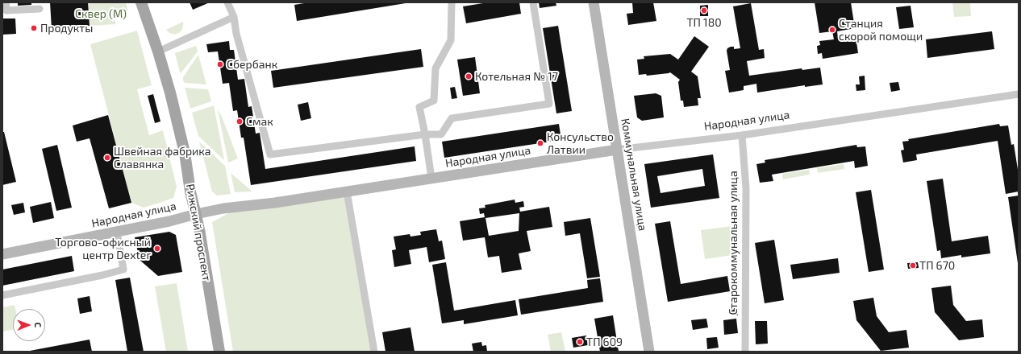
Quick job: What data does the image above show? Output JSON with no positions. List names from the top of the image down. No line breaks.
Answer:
{"streets":{"main road":["Рижский проспект"],"street":["Народная улица","Коммунальная улица","Старокоммунальная улица"]},"crossings":[["Народная улица","Коммунальная улица"],["Народная улица","Рижский проспект"],["Народная улица","Старокоммунальная улица"]],"parks":["Сквер (М)"],"places":["ТП 180","Продукты","Станция скорой помощи","Сбербанк","Котельная № 17","Смак","Консульство Латвии","Швейная фабрика Славянка","Торгово-офисный центр Dexter","ТП 670","ТП 609"],"north":"right"}
